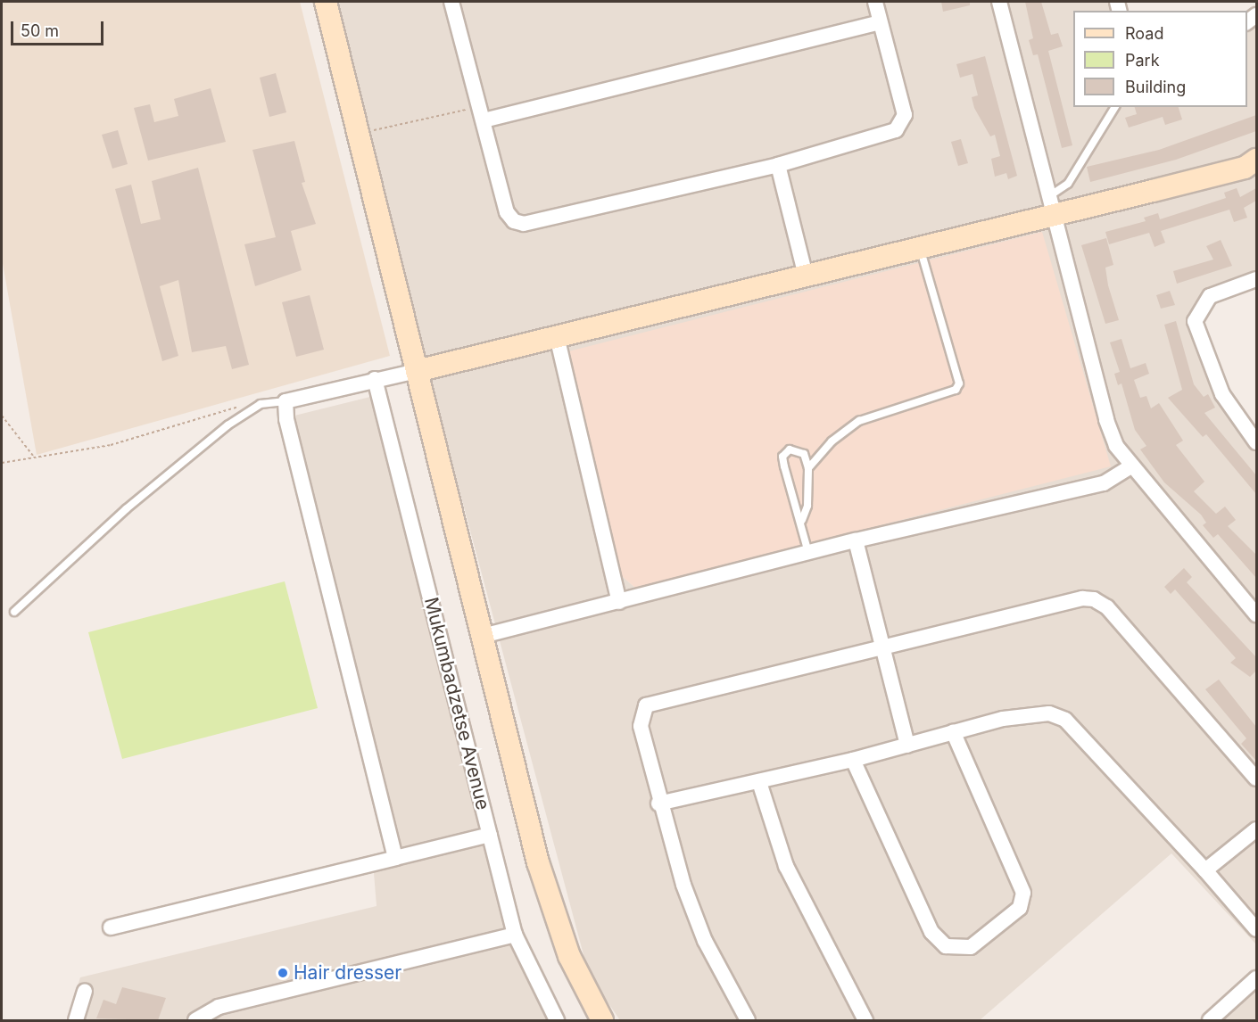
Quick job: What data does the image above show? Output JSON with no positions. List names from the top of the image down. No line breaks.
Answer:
{"streets":{"street":["Mukumbadzetse Avenue"]},"places":["Hair dresser"],"legend":["Road","Park","Building"],"scale_bar":"50 m"}
